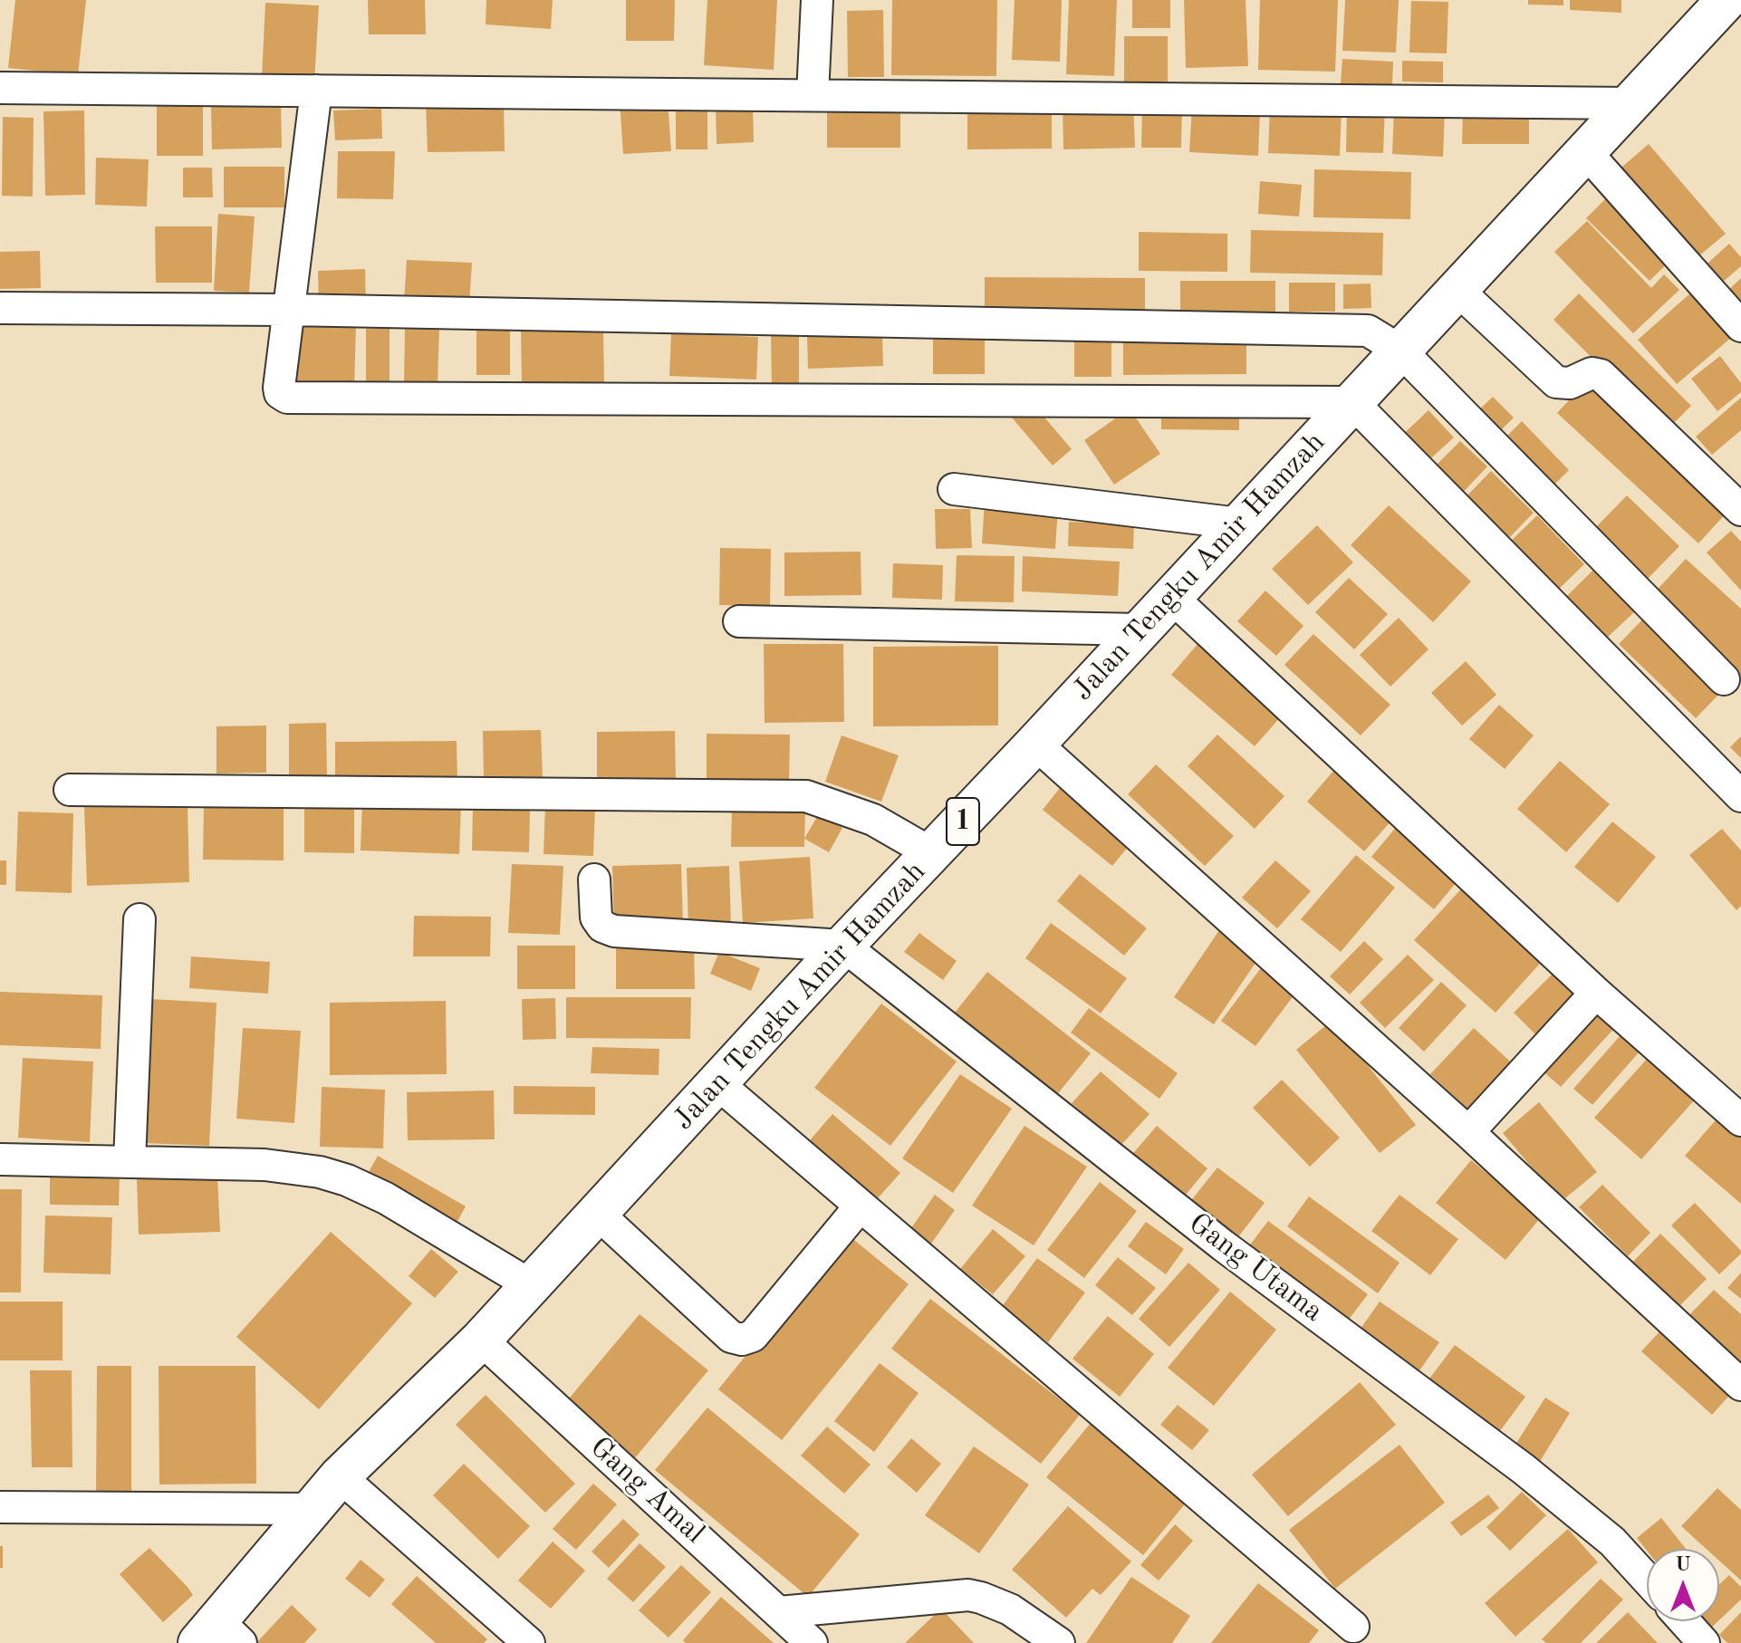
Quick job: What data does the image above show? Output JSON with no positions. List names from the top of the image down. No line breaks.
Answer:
{"streets":{"main road":["Jalan Tengku Amir Hamzah","1"],"street":["Gang Utama","Gang Amal"]},"crossings":[["Jalan Tengku Amir Hamzah","Gang Utama"],["Jalan Tengku Amir Hamzah","Gang Amal"]],"north":"top"}
